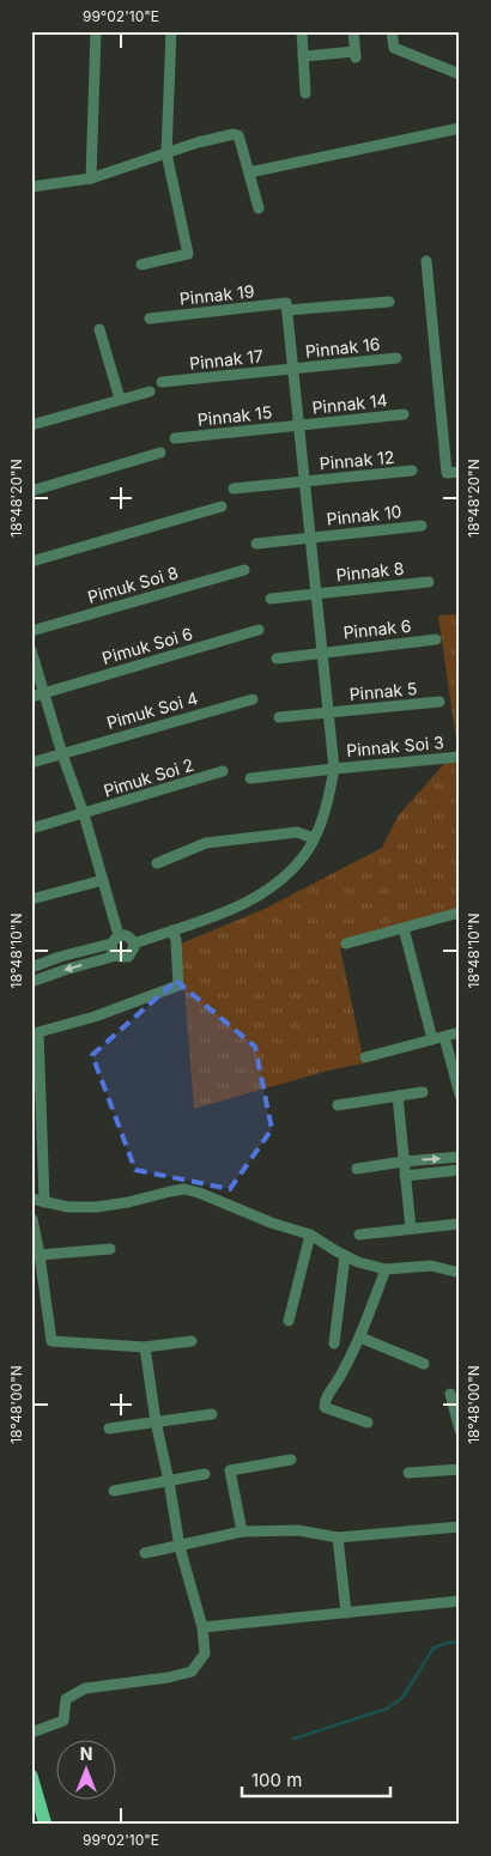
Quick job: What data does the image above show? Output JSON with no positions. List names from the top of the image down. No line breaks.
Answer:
{"streets":{"street":["Pinnak 19","Pinnak 16","Pinnak 17","Pinnak 14","Pinnak 15","Pinnak 12","Pinnak 10","Pinnak 8","Pimuk Soi 8","Pinnak 6","Pimuk Soi 6","Pinnak 5","Pimuk Soi 4","Pinnak Soi 3","Pimuk Soi 2"]},"crossings":[["Pinnak 16","Pinnak 17"],["Pinnak 14","Pinnak 15"]],"scale_bar":"100 m","north":"top","coordinates":["99°02'10\"E","18°48'20\"N","18°48'10\"N","18°48'00\"N"]}
